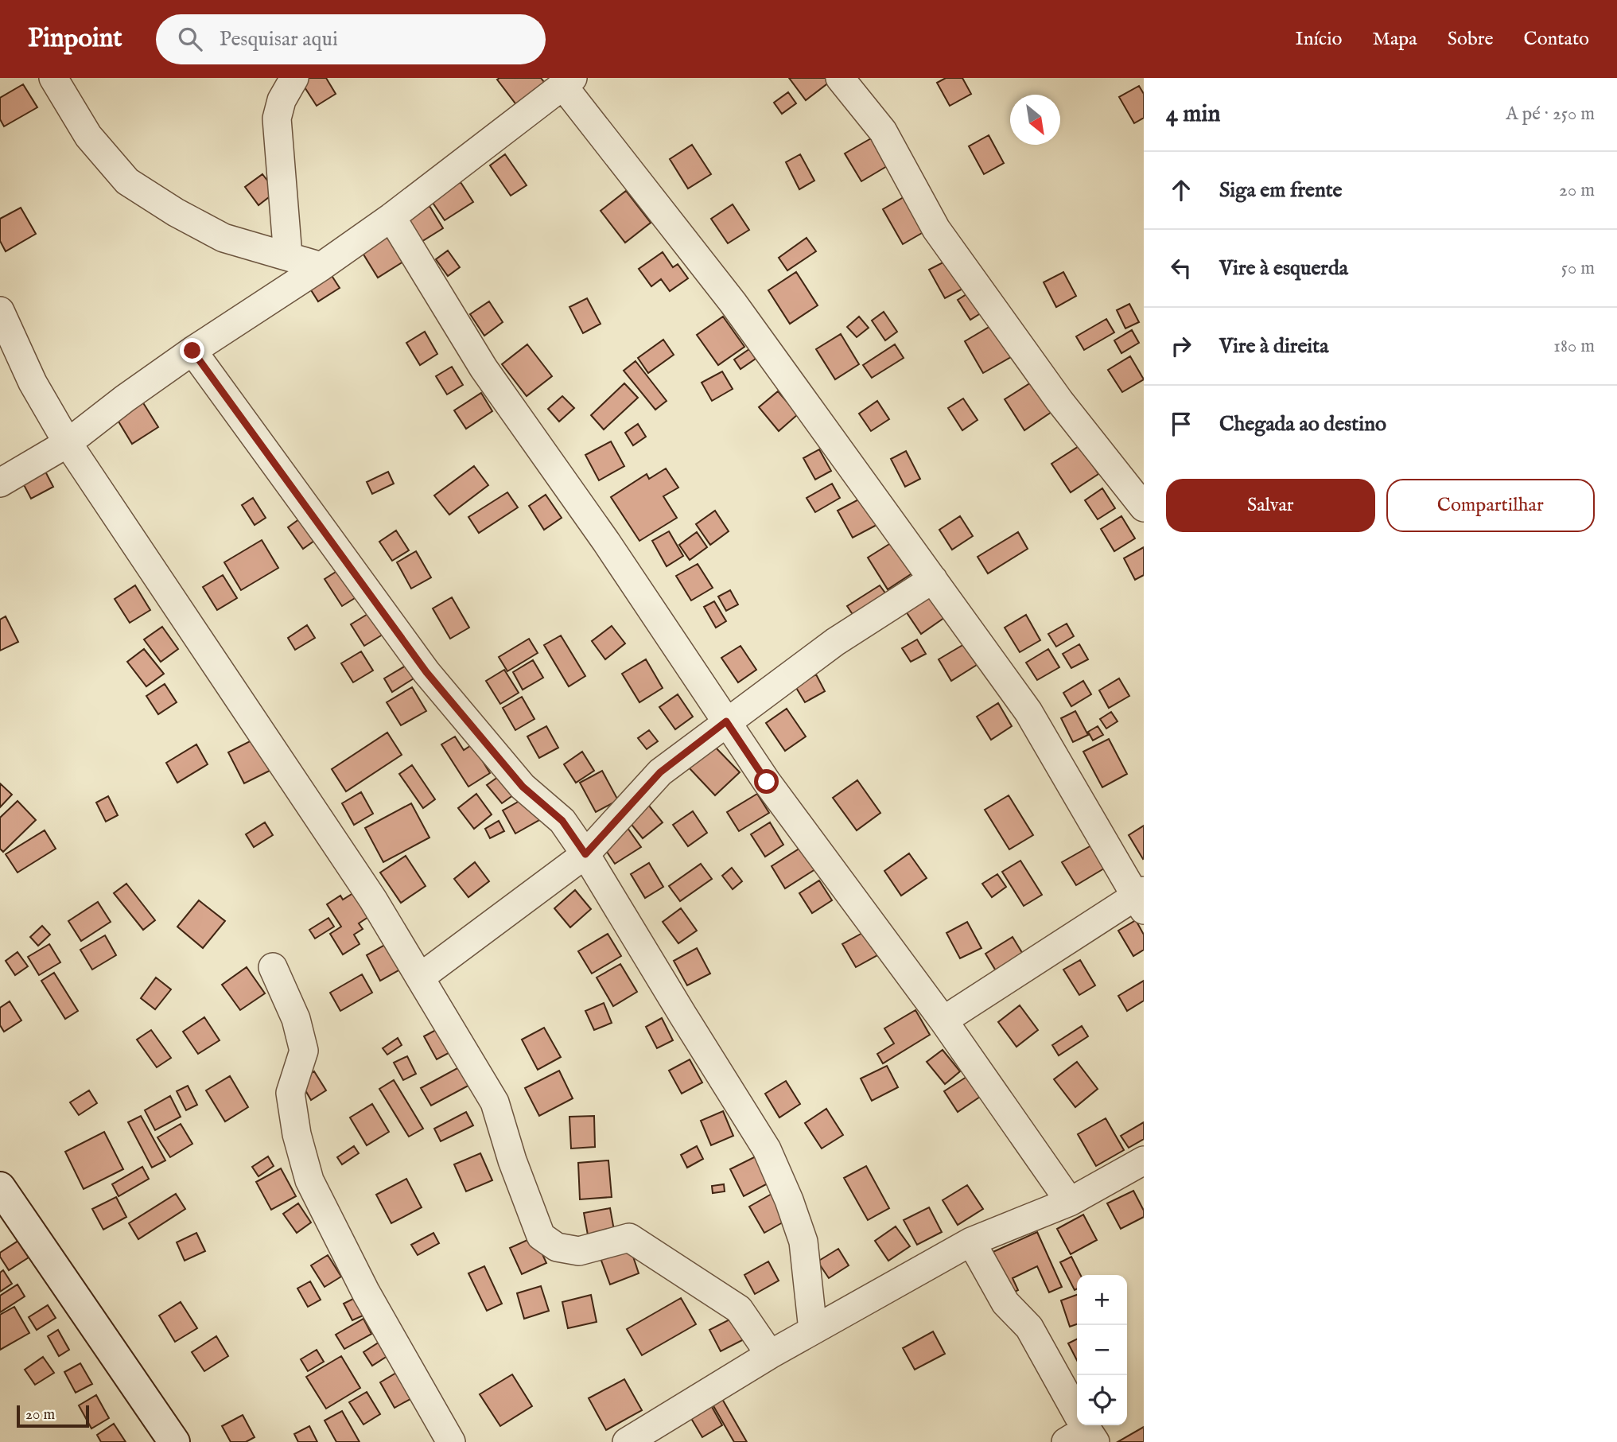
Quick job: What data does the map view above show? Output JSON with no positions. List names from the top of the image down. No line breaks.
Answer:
{"scale_bar":"20 m","north":"bottom right","page":{"header":"Pinpoint","search":"Pesquisar aqui","nav":["Início","Mapa","Sobre","Contato"],"heading":["4 min","A pé · 250 m"],"list":[["Siga em frente","20 m"],["Vire à esquerda","50 m"],["Vire à direita","180 m"],"Chegada ao destino"],"buttons":["Salvar","Compartilhar"],"map_buttons":["+","−"],"scale":"20 m"}}
